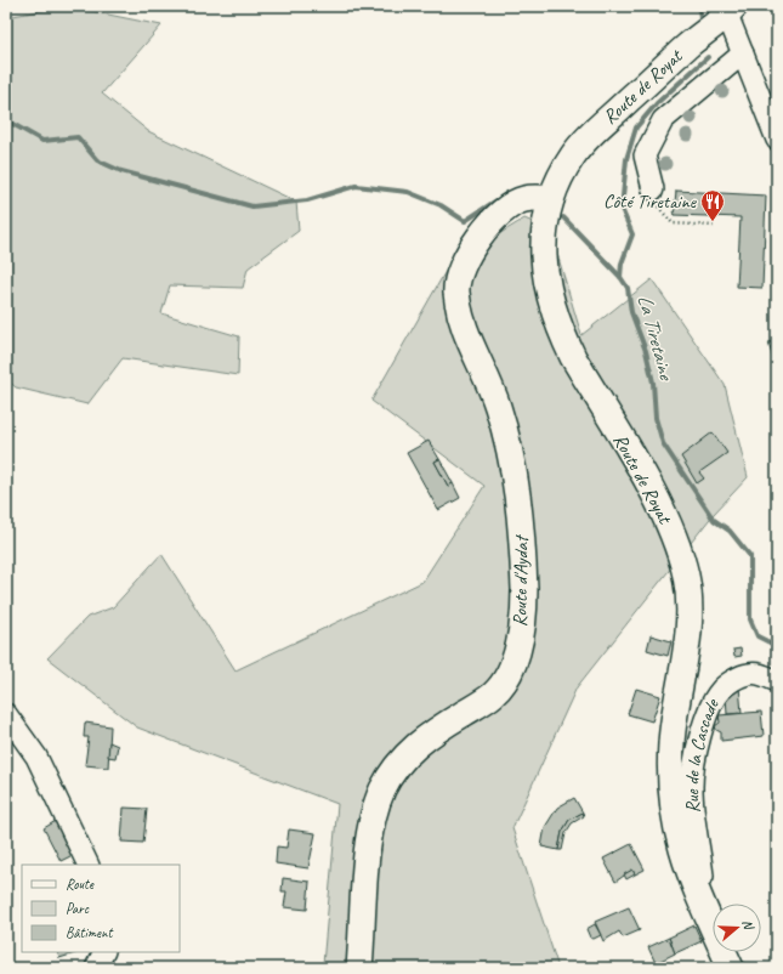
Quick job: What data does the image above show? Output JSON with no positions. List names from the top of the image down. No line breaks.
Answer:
{"streets":{"main road":["Route de Royat","Route d'Aydat"],"street":["Rue de la Cascade"]},"crossings":[["Route de Royat","Route d'Aydat"],["Route de Royat","Rue de la Cascade"]],"water":["La Tiretaine"],"places":{"restaurant":["Côté Tiretaine"]},"legend":["Route","Parc","Bâtiment"],"north":"right"}
